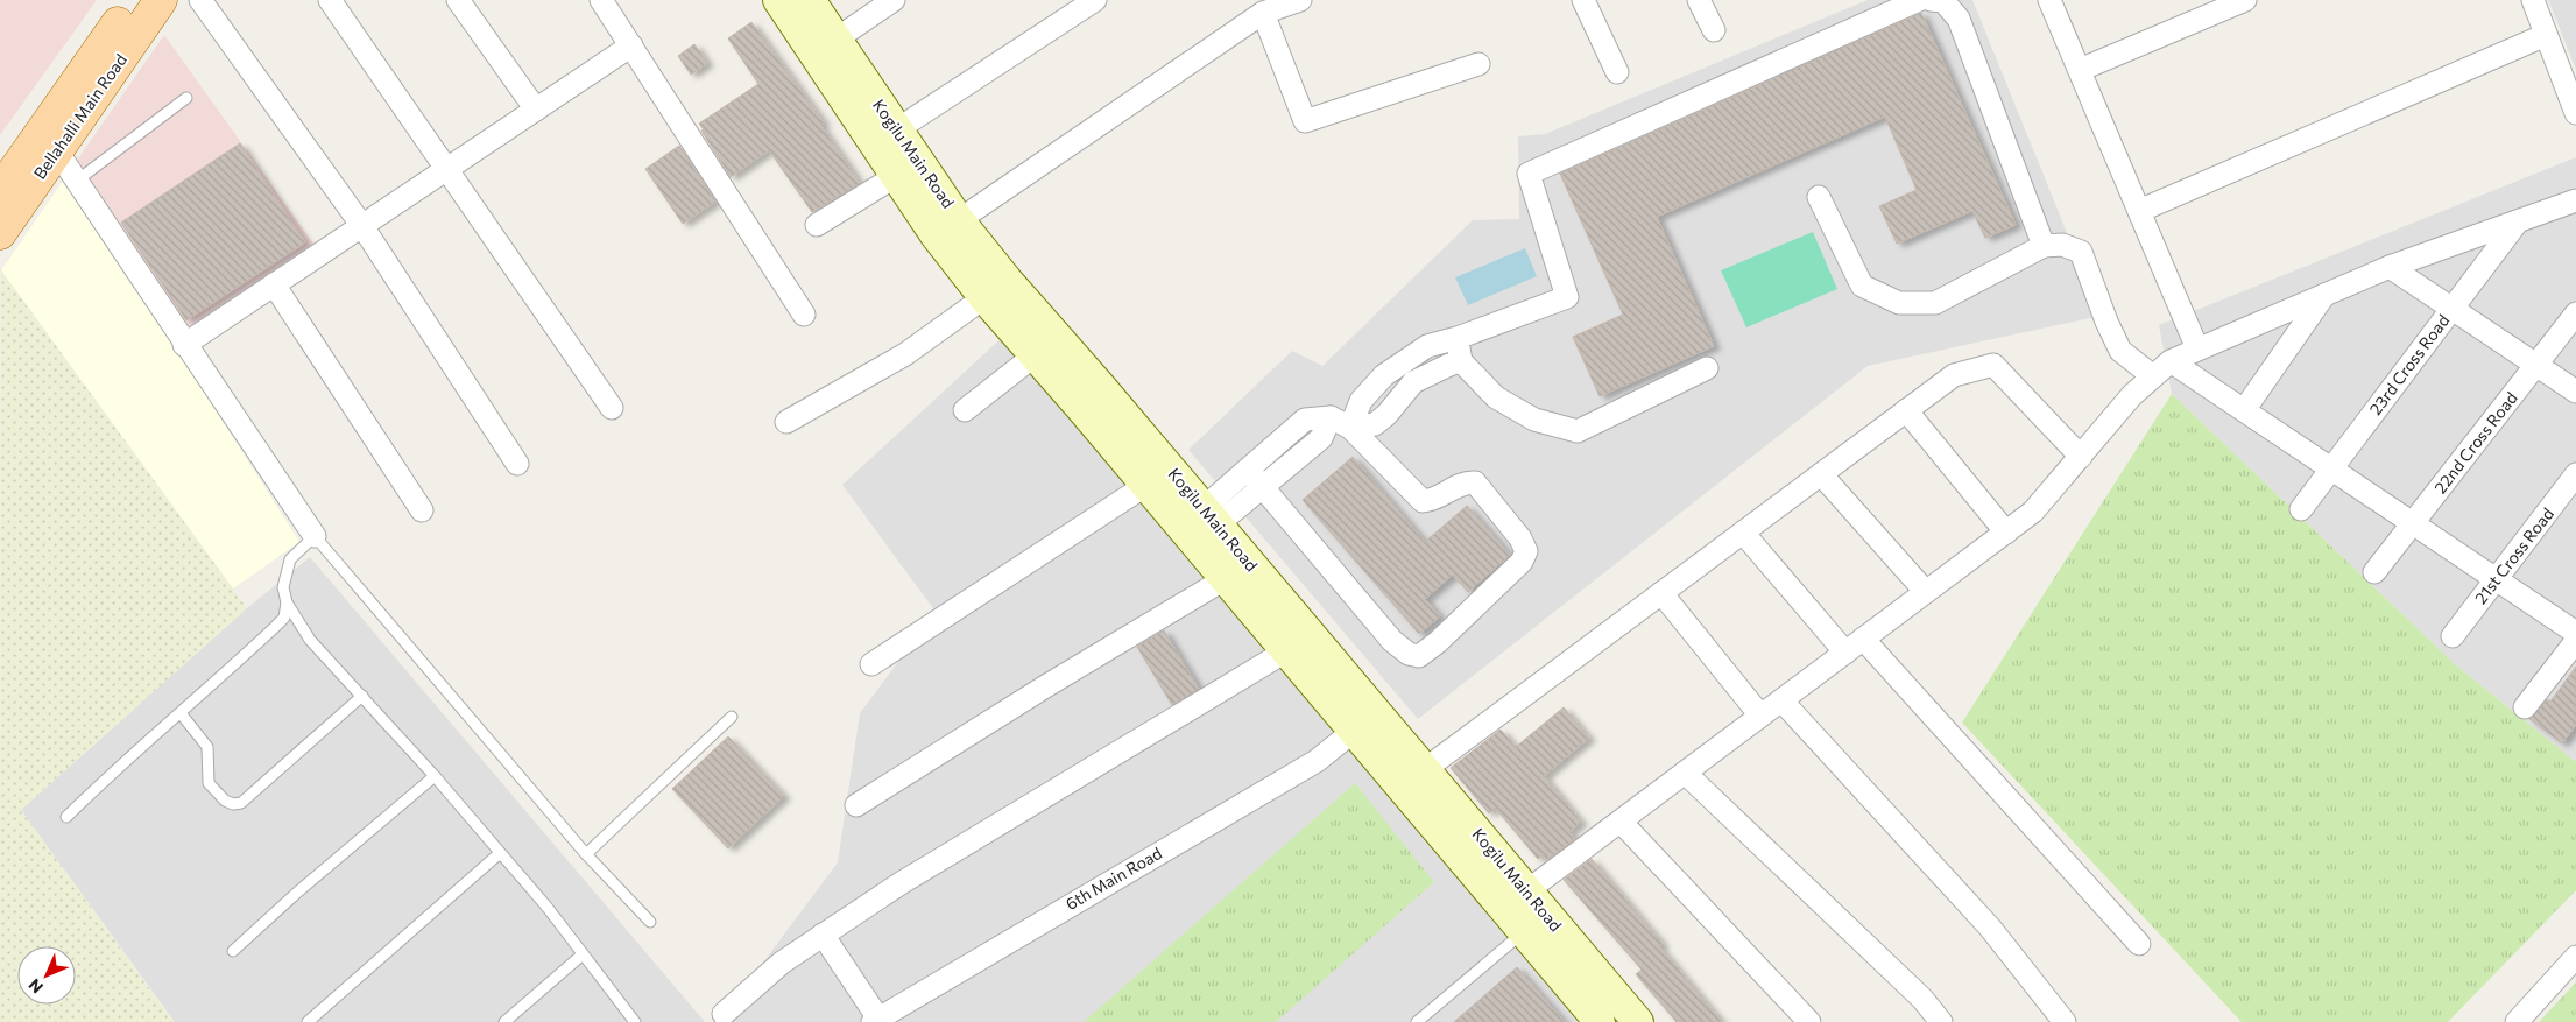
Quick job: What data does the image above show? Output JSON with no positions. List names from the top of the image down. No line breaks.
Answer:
{"streets":{"main road":["Bellahalli Main Road","Kogilu Main Road"],"street":["23rd Cross Road","22nd Cross Road","21st Cross Road","6th Main Road"]},"crossings":[["Kogilu Main Road","6th Main Road"]],"north":"bottom left"}
